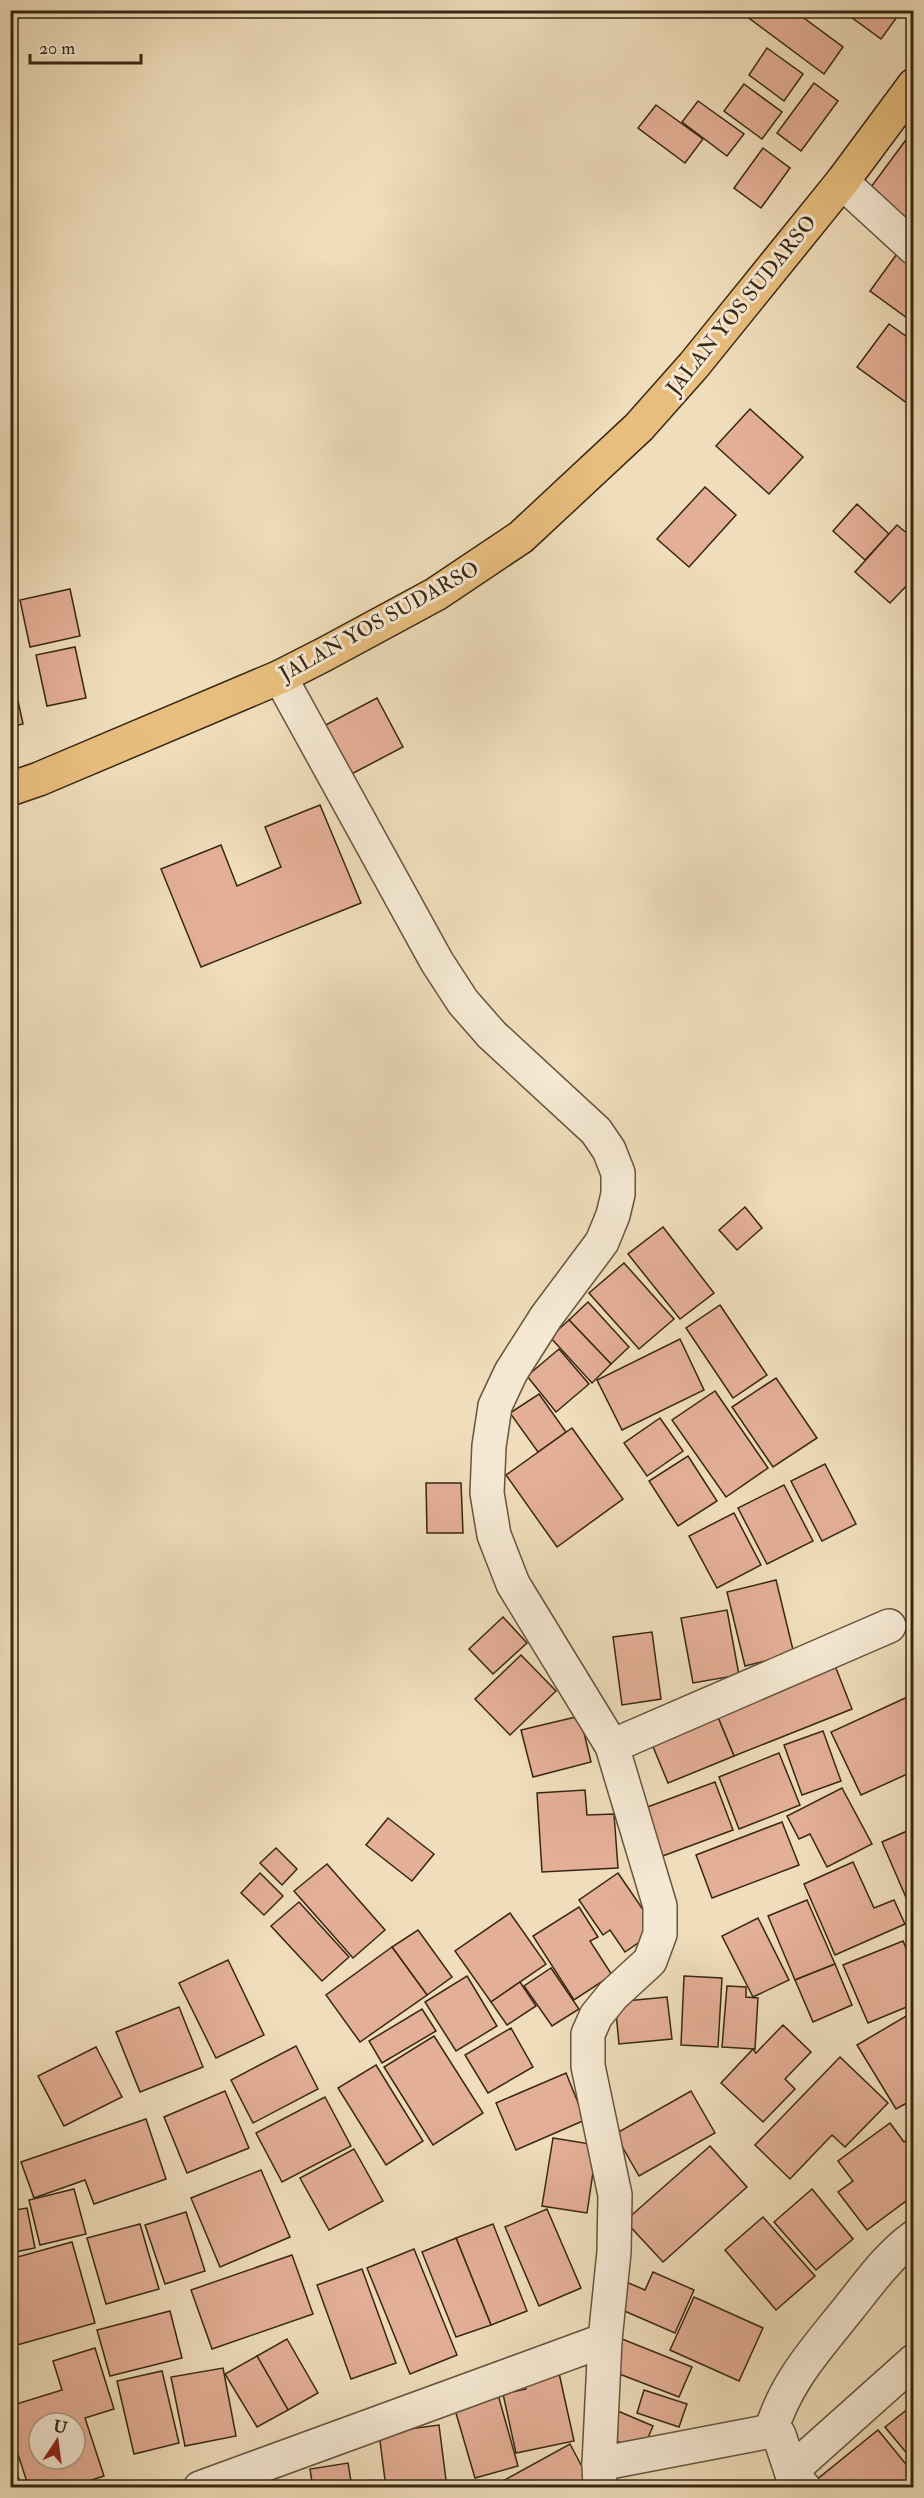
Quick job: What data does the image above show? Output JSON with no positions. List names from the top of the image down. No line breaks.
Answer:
{"streets":{"highway":["JALAN YOS SUDARSO"]},"scale_bar":"20 m","north":"top"}
